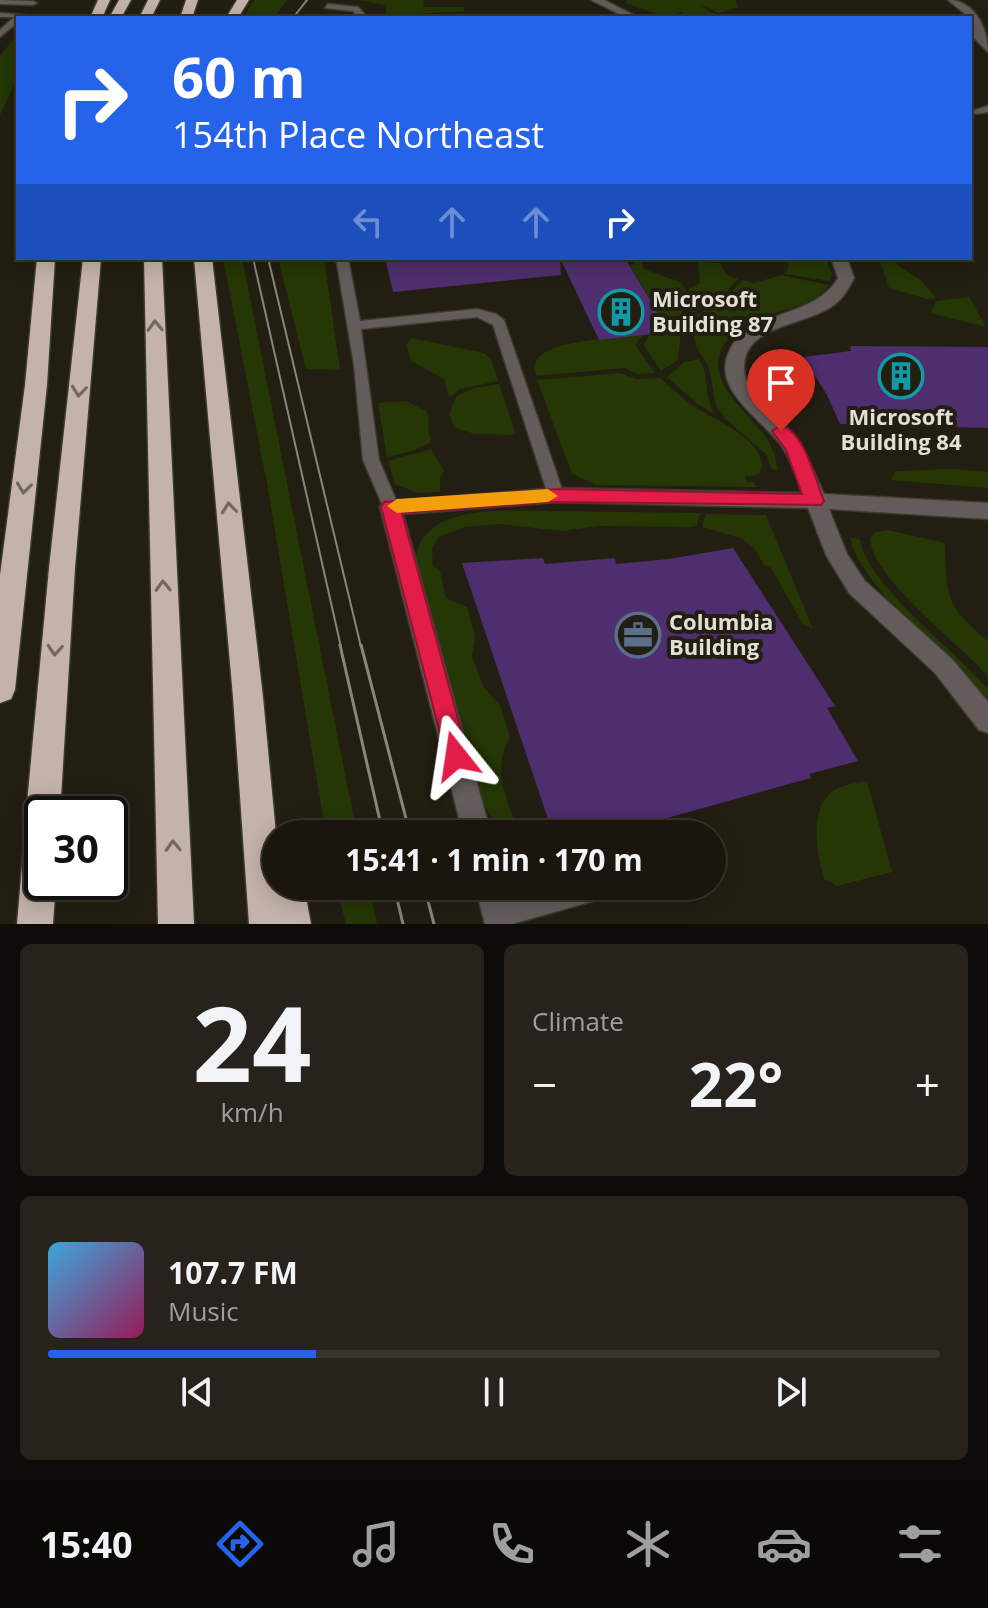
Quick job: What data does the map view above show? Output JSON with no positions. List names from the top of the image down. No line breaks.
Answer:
{"places":{"building":["Microsoft Building 87","Microsoft Building 84"],"office":["Columbia Building"]},"page":{"turn":["60 m","154th Place Northeast"],"limit":"30","trip":"15:41 · 1 min · 170 m","tile":[["24","km/h"],"Climate"],"heat":["−","22°","+"],"song":["107.7 FM","Music"],"tabs":"15:40"}}
